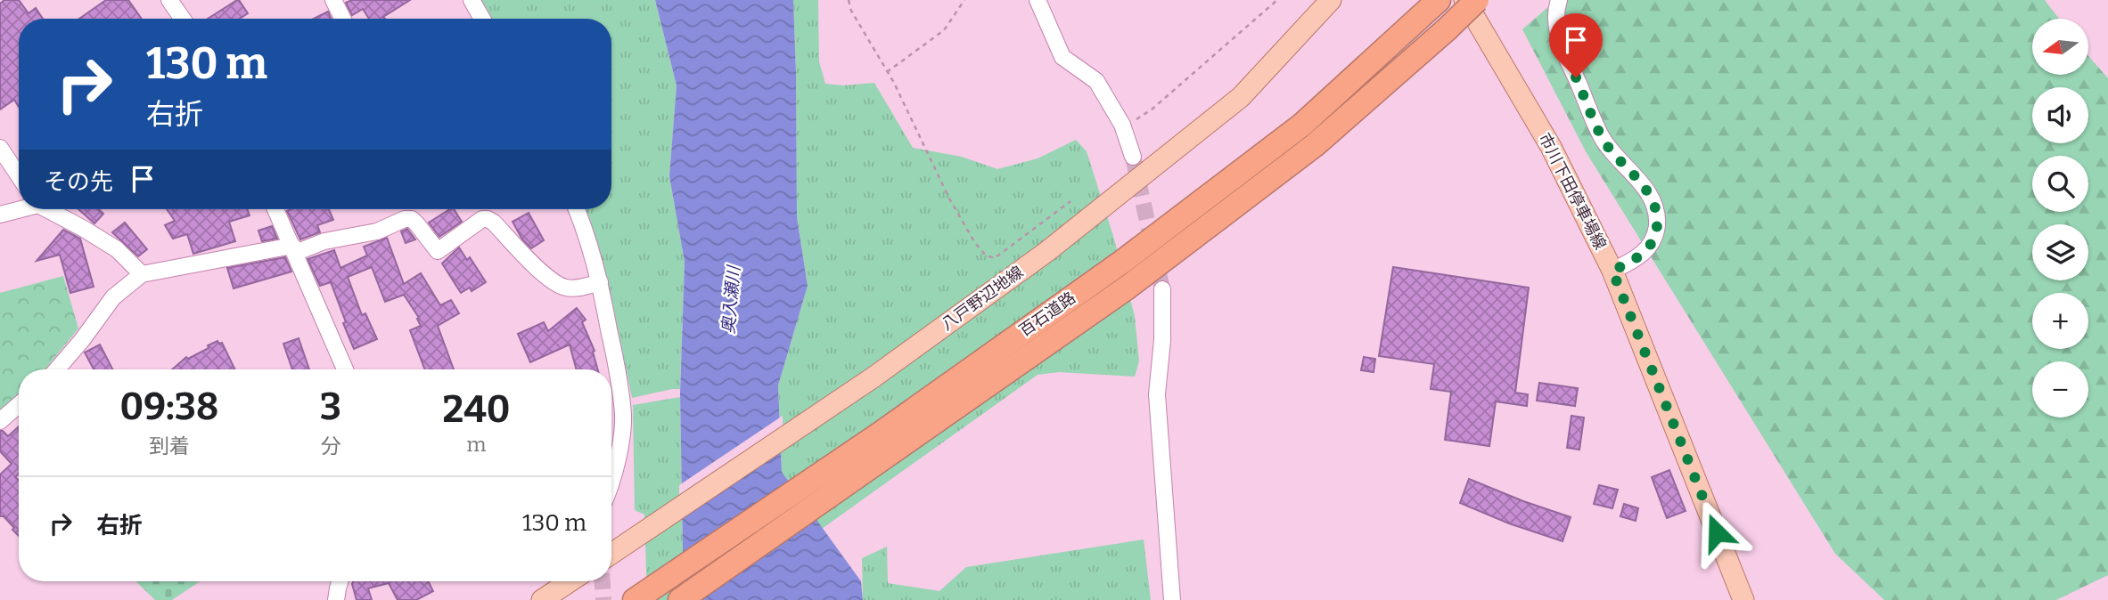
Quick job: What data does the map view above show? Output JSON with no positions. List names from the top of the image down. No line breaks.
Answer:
{"streets":{"highway":["百石道路"],"main road":["市川下田停車場線","八戸野辺地線"]},"water":["奥入瀬川"],"north":"left","page":{"map_buttons":["+","−"],"turn":["130 m","右折"],"then":"その先","eta":["09:38","到着","3","分","240","m"],"list":[{"name":"右折","value":"130 m"}]}}
